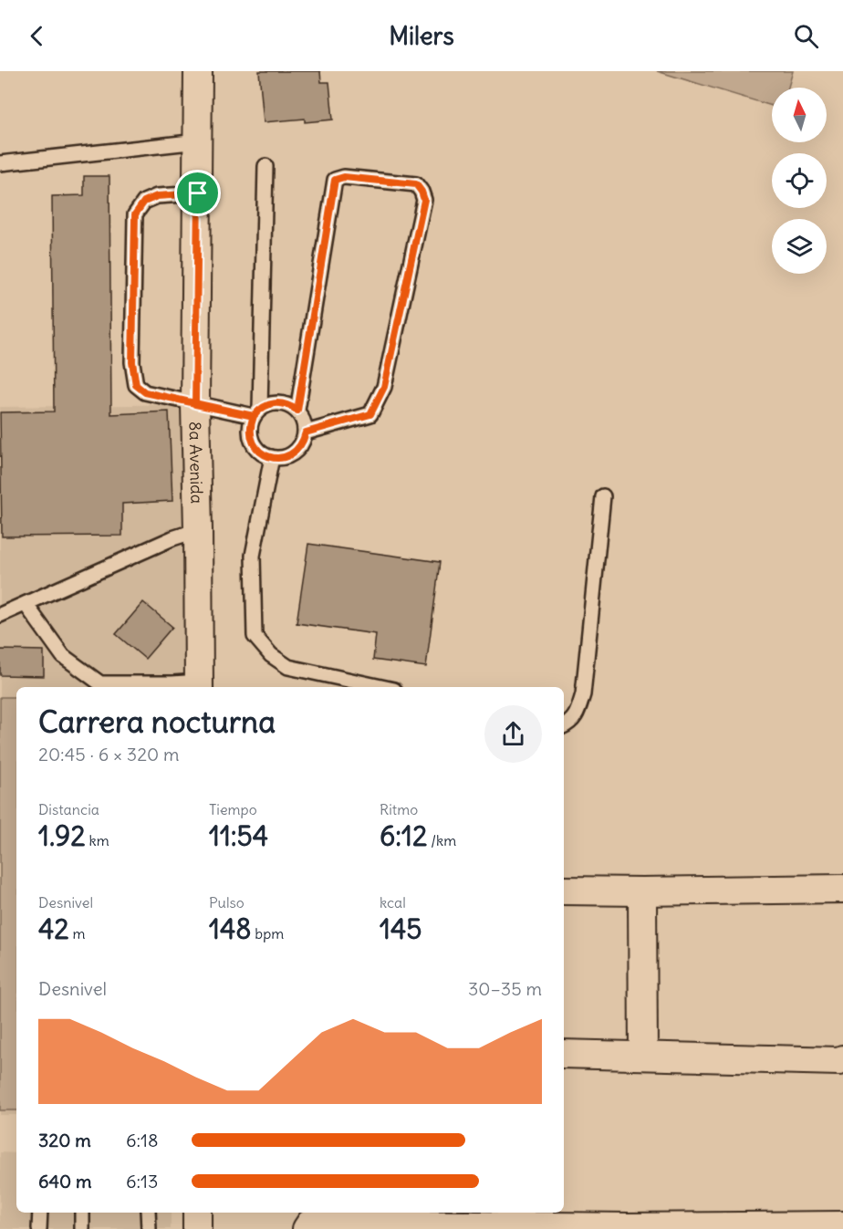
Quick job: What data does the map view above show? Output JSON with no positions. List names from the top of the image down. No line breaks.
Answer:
{"streets":{"street":["8a Avenida"]},"north":"top","page":{"header":"Milers","heading":["Carrera nocturna","20:45 · 6 × 320 m"],"stats":[["Distancia","1.92 km"],["Tiempo","11:54"],["Ritmo","6:12 /km"],["Desnivel","42 m"],["Pulso","148 bpm"],["kcal","145"]],"chart":["Desnivel","30–35 m"],"list":[{"name":"320 m","note":"6:18"},{"name":"640 m","note":"6:13"}]}}
